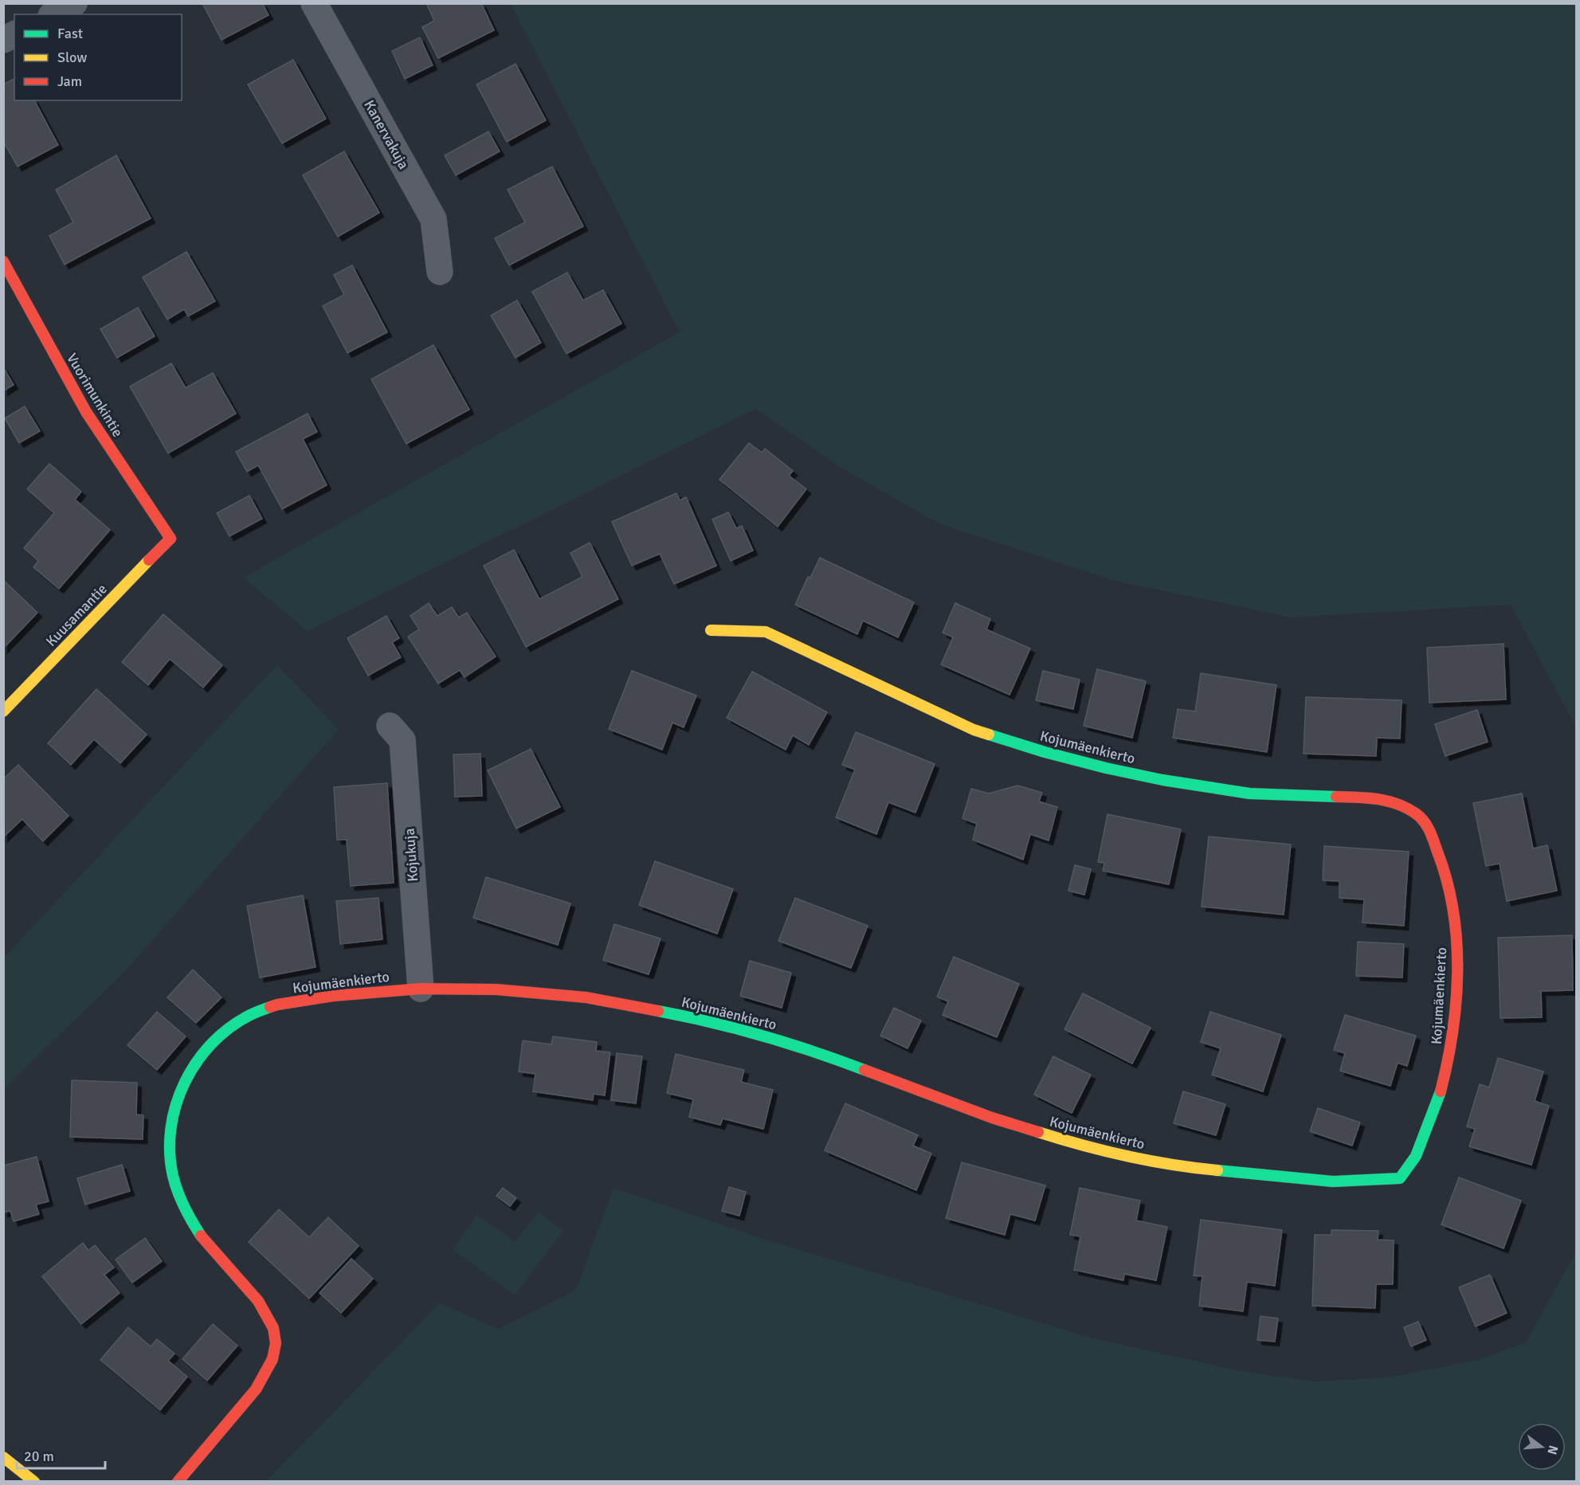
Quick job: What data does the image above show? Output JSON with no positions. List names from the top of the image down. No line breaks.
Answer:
{"streets":{"street":["Kanervakuja","Vuorimunkintie","Kuusamantie","Kojumäenkierto","Kojukuja"]},"crossings":[["Vuorimunkintie","Kuusamantie"],["Kojumäenkierto","Kojukuja"]],"legend":["Fast","Slow","Jam"],"scale_bar":"20 m","north":"right"}
